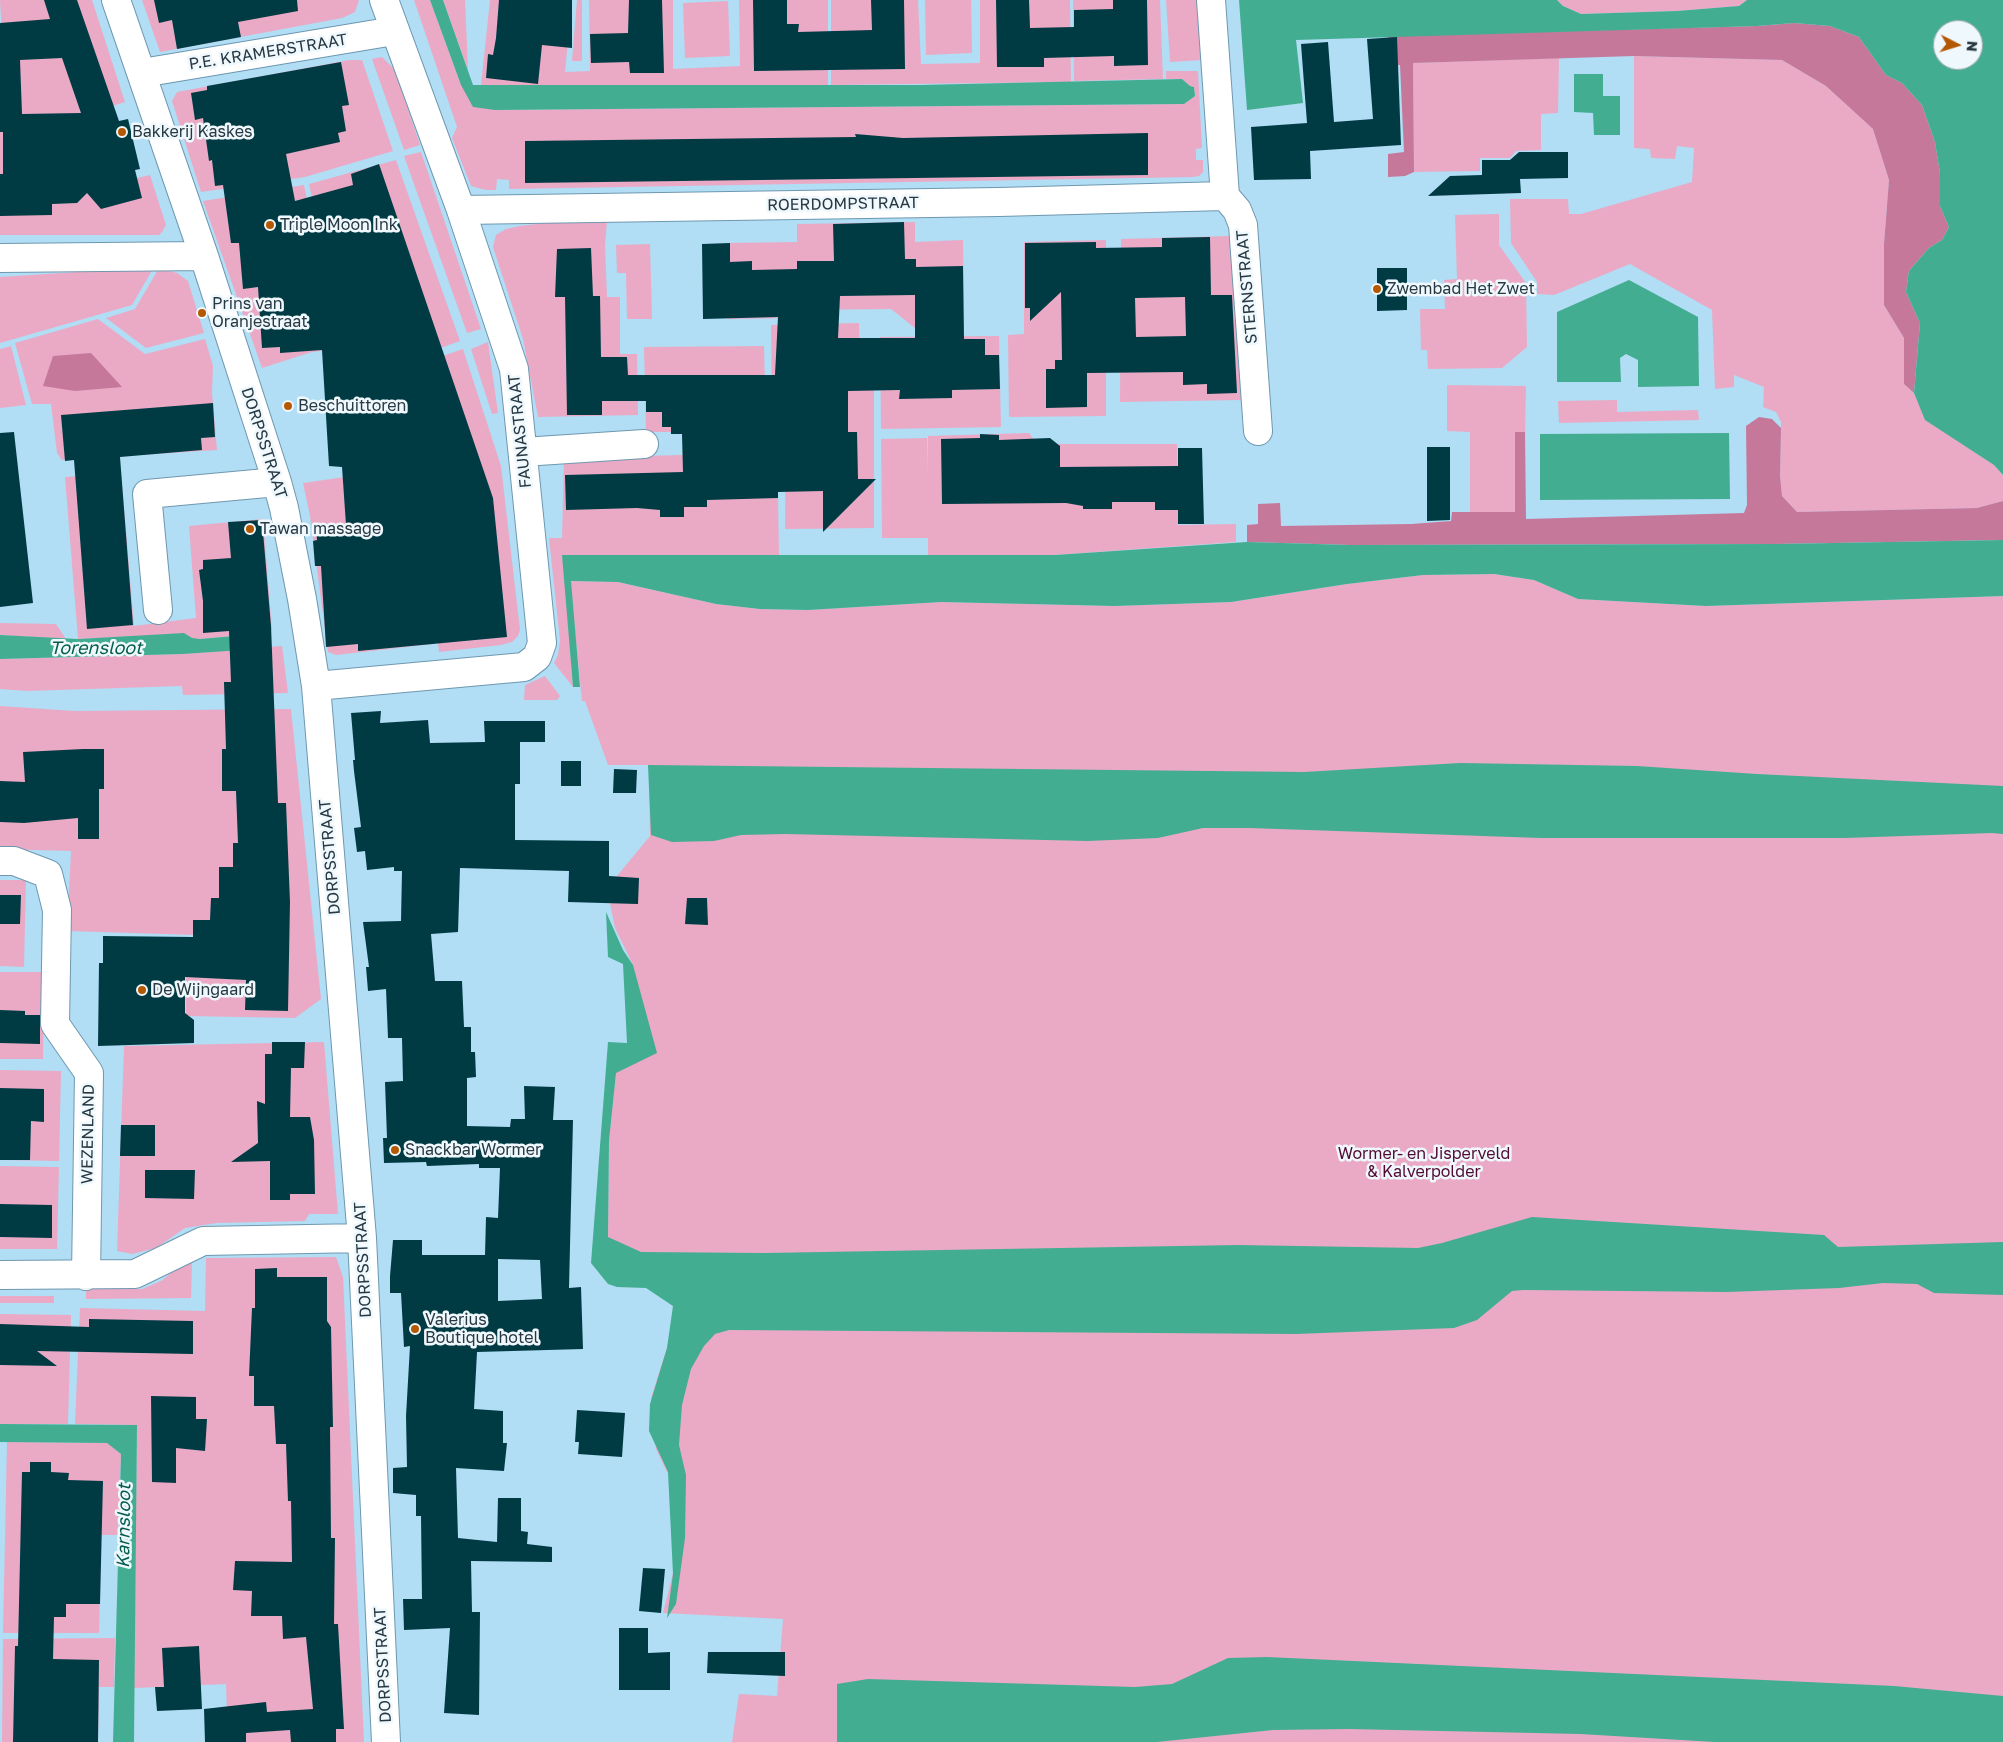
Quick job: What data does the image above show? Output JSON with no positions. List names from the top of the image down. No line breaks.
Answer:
{"streets":{"street":["P.E. KRAMERSTRAAT","ROERDOMPSTRAAT","STERNSTRAAT","FAUNASTRAAT","DORPSSTRAAT","WEZENLAND"]},"crossings":[["P.E. KRAMERSTRAAT","FAUNASTRAAT"],["P.E. KRAMERSTRAAT","DORPSSTRAAT"],["ROERDOMPSTRAAT","STERNSTRAAT"],["ROERDOMPSTRAAT","FAUNASTRAAT"],["FAUNASTRAAT","DORPSSTRAAT"]],"water":["Torensloot","Karnsloot"],"parks":["Wormer- en Jisperveld & Kalverpolder"],"places":["Bakkerij Kaskes","Triple Moon Ink","Zwembad Het Zwet","Prins van Oranjestraat","Beschuittoren","Tawan massage","De Wijngaard","Snackbar Wormer","Valerius Boutique hotel"],"north":"right"}
